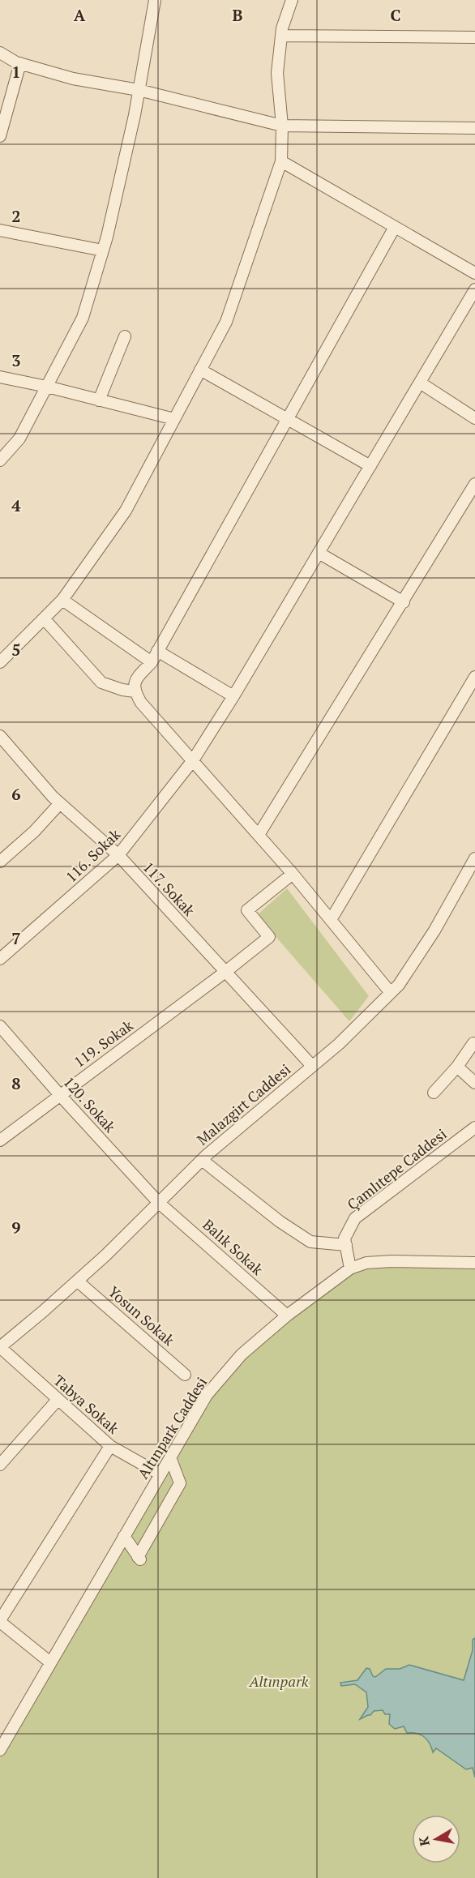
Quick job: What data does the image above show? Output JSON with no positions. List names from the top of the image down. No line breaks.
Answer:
{"streets":{"street":["116. Sokak","117. Sokak","119. Sokak","120. Sokak","Malazgirt Caddesi","Çamlıtepe Caddesi","Balık Sokak","Yosun Sokak","Tabya Sokak","Altınpark Caddesi"]},"crossings":[["116. Sokak","117. Sokak"],["117. Sokak","119. Sokak"],["117. Sokak","Malazgirt Caddesi"],["119. Sokak","120. Sokak"],["120. Sokak","Malazgirt Caddesi"],["120. Sokak","Balık Sokak"],["Malazgirt Caddesi","Balık Sokak"],["Malazgirt Caddesi","Yosun Sokak"],["Malazgirt Caddesi","Tabya Sokak"],["Çamlıtepe Caddesi","Altınpark Caddesi"],["Balık Sokak","Altınpark Caddesi"],["Tabya Sokak","Altınpark Caddesi"]],"parks":["Altınpark"],"north":"left","grid":{"columns":["A","B","C"],"rows":["1","2","3","4","5","6","7","8","9"]}}
